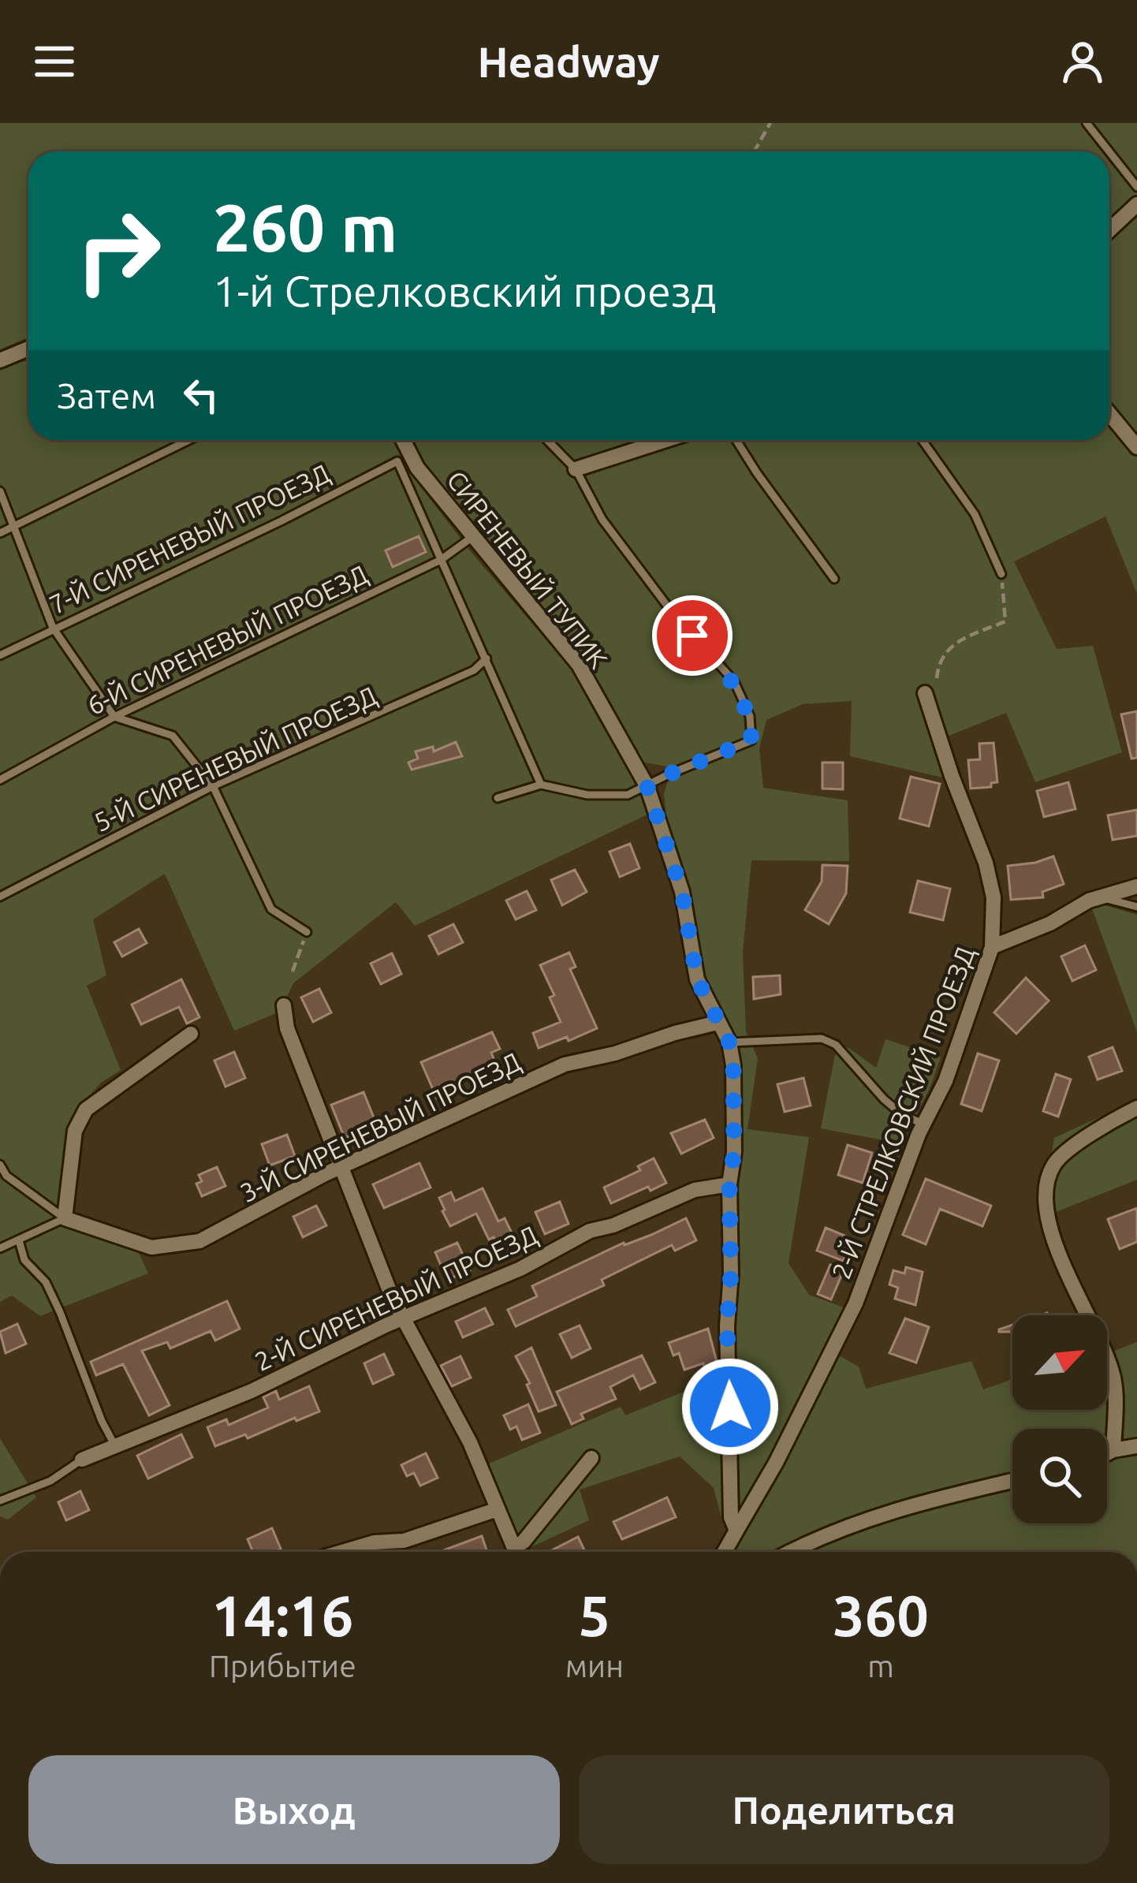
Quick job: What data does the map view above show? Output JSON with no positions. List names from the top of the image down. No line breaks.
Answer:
{"streets":{"street":["СИРЕНЕВЫЙ ТУПИК","2-Й СТРЕЛКОВСКИЙ ПРОЕЗД","3-Й СИРЕНЕВЫЙ ПРОЕЗД","2-Й СИРЕНЕВЫЙ ПРОЕЗД"],"lane":["7-Й СИРЕНЕВЫЙ ПРОЕЗД","6-Й СИРЕНЕВЫЙ ПРОЕЗД","5-Й СИРЕНЕВЫЙ ПРОЕЗД"]},"crossings":[["7-Й СИРЕНЕВЫЙ ПРОЕЗД","6-Й СИРЕНЕВЫЙ ПРОЕЗД"],["СИРЕНЕВЫЙ ТУПИК","6-Й СИРЕНЕВЫЙ ПРОЕЗД"],["СИРЕНЕВЫЙ ТУПИК","3-Й СИРЕНЕВЫЙ ПРОЕЗД"]],"north":"top right","page":{"header":"Headway","turn":["260 m","1-й Стрелковский проезд"],"then":"Затем","eta":["14:16","Прибытие","5","мин","360","m"],"buttons":["Выход","Поделиться"]}}
